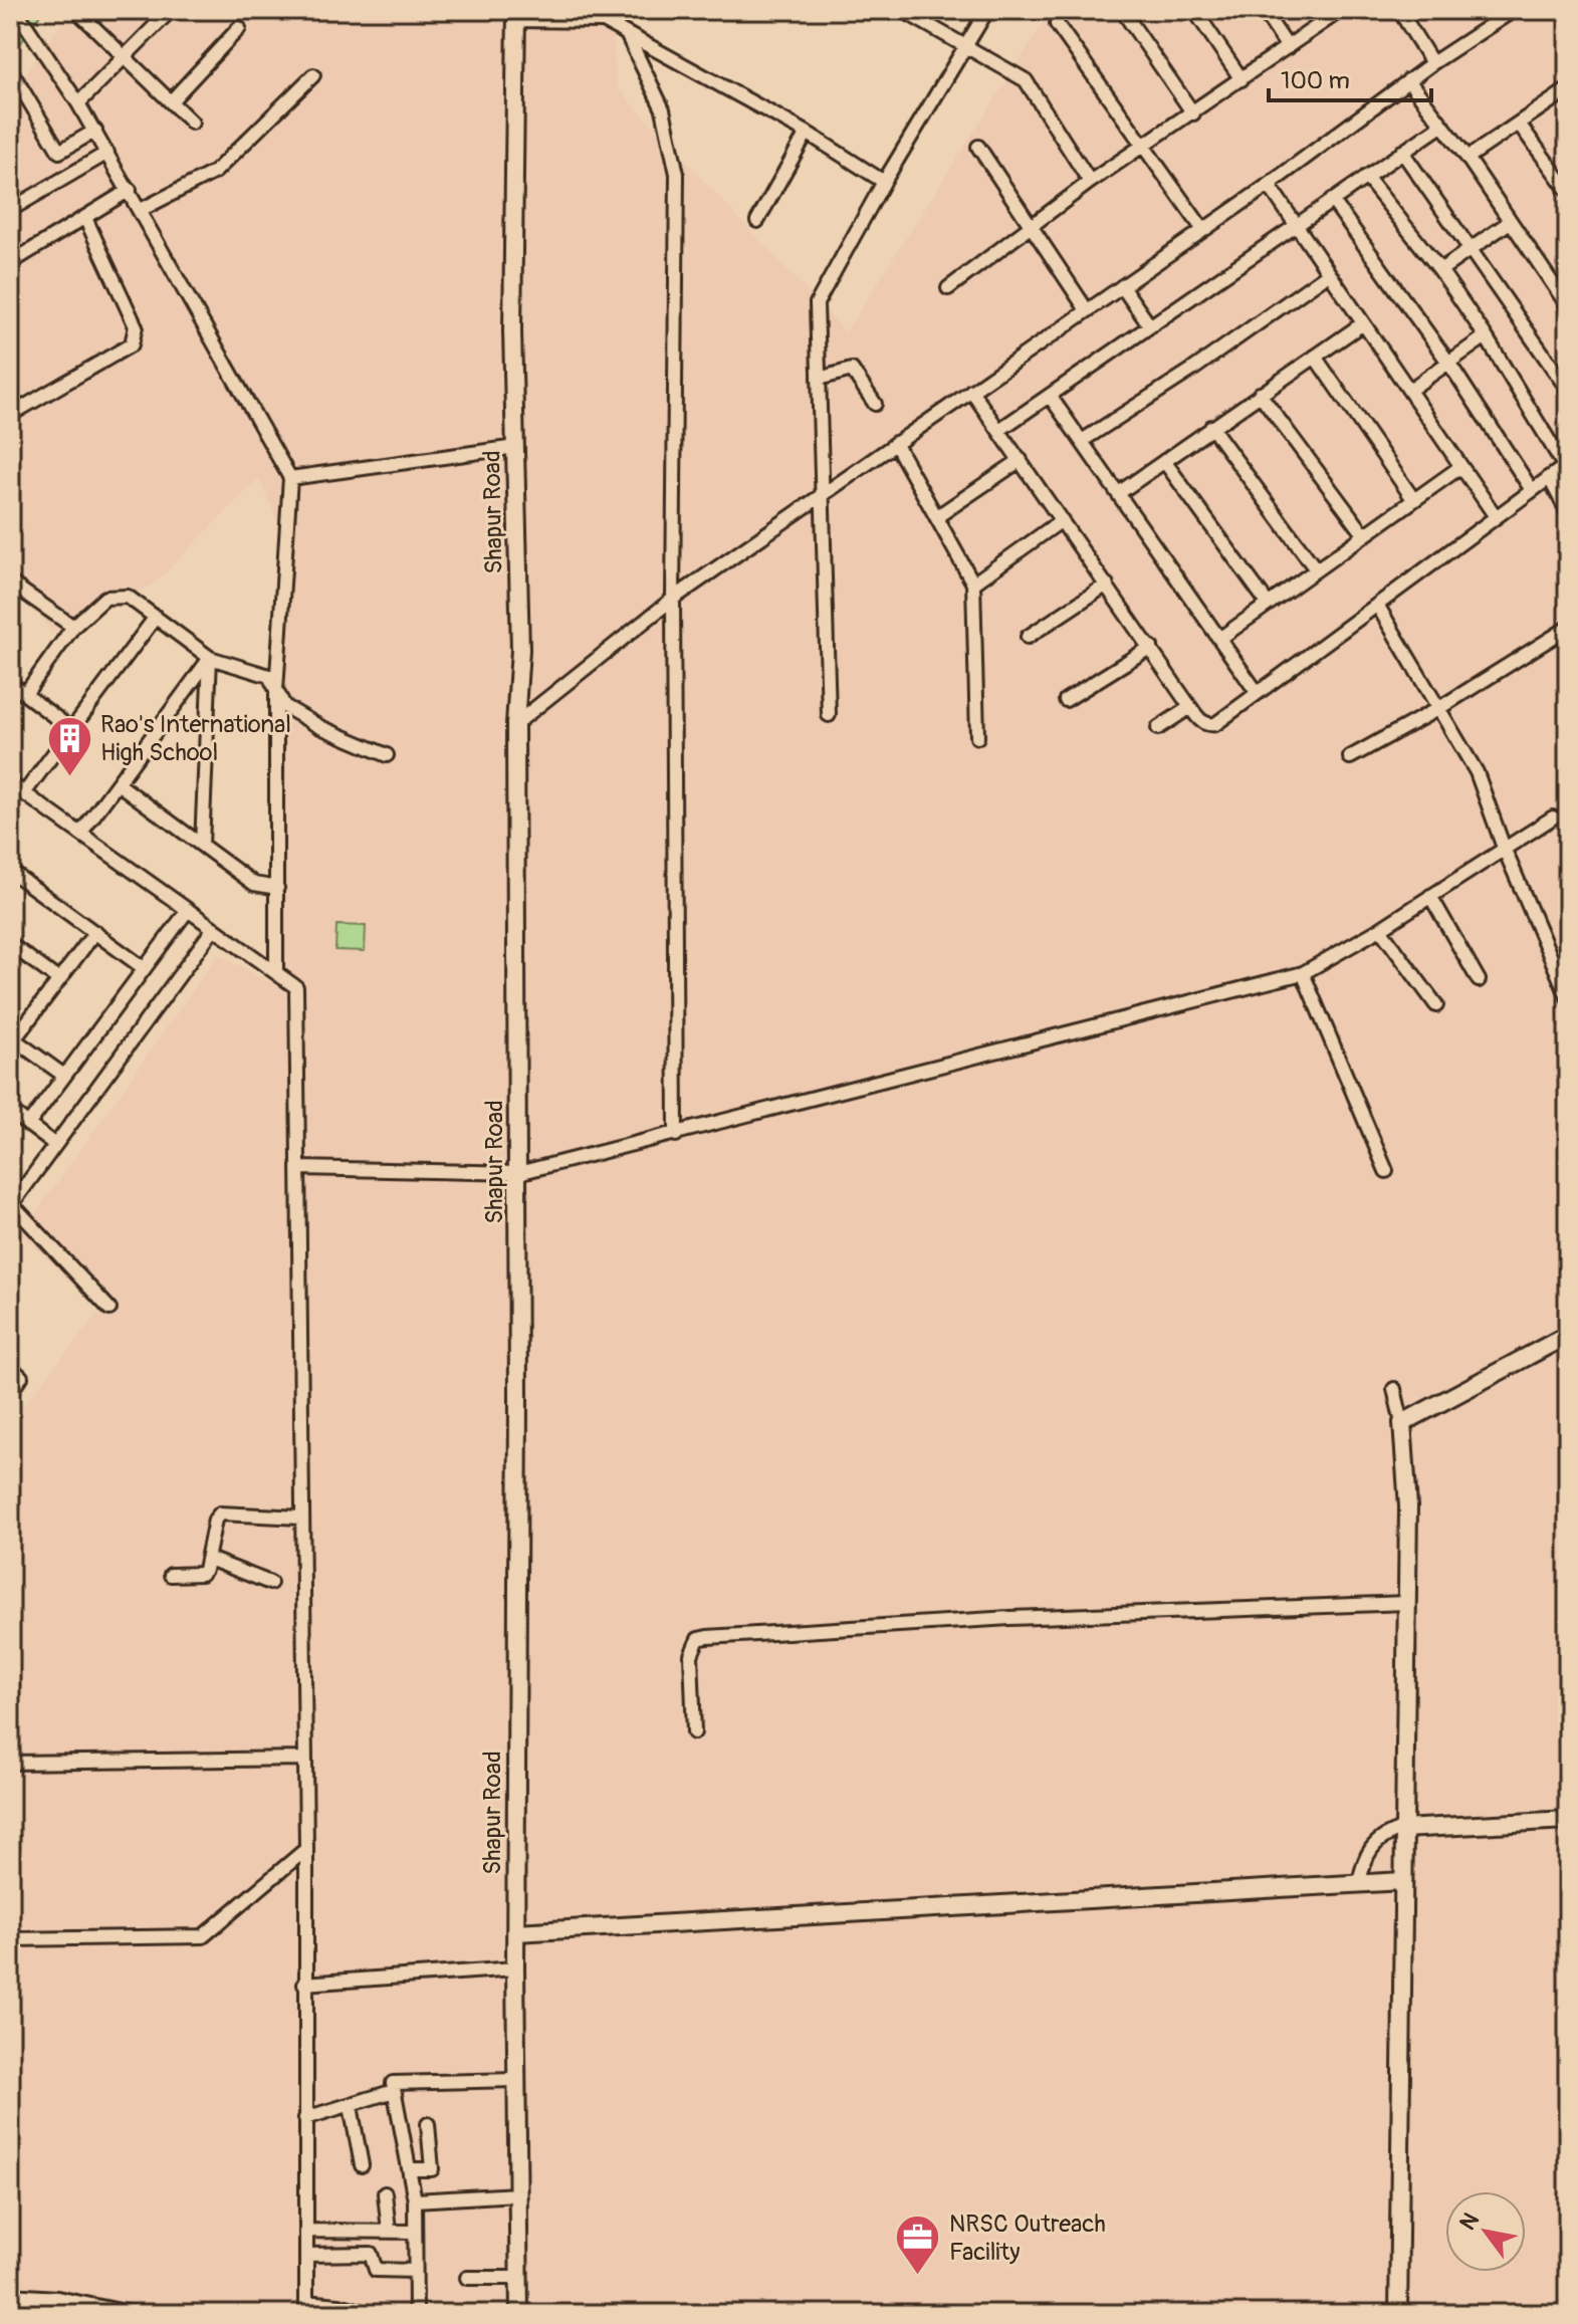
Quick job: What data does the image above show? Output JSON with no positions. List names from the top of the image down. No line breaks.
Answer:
{"streets":{"street":["Shapur Road"]},"places":{"building":["Rao's International High School"],"office":["NRSC Outreach Facility"]},"scale_bar":"100 m","north":"top left"}
